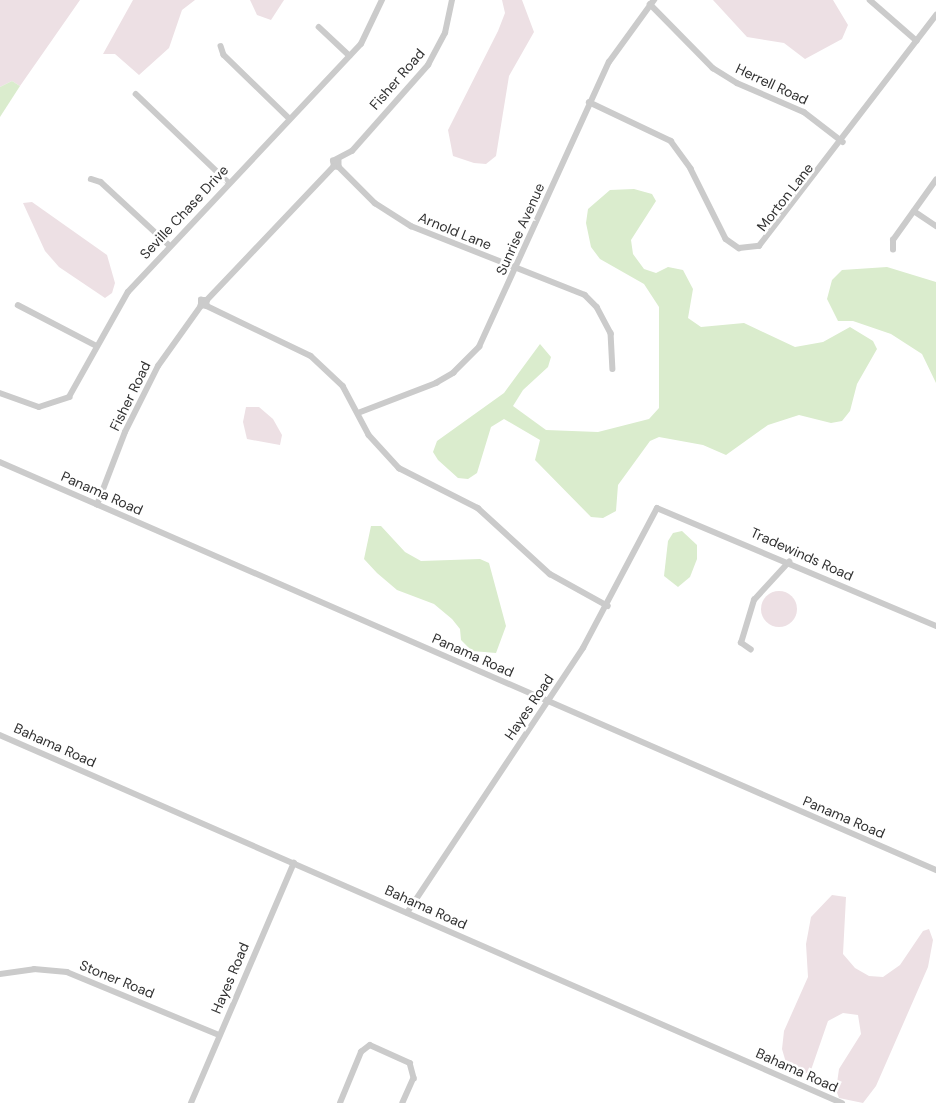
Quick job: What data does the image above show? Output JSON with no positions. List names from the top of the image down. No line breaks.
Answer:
{"streets":{"street":["Fisher Road","Herrell Road","Morton Lane","Seville Chase Drive","Sunrise Avenue","Arnold Lane","Panama Road","Tradewinds Road","Hayes Road","Bahama Road","Stoner Road"]},"crossings":[["Fisher Road","Arnold Lane"],["Fisher Road","Panama Road"],["Herrell Road","Morton Lane"],["Herrell Road","Sunrise Avenue"],["Morton Lane","Sunrise Avenue"],["Sunrise Avenue","Arnold Lane"],["Panama Road","Hayes Road"],["Tradewinds Road","Hayes Road"],["Hayes Road","Bahama Road"],["Hayes Road","Stoner Road"]]}
